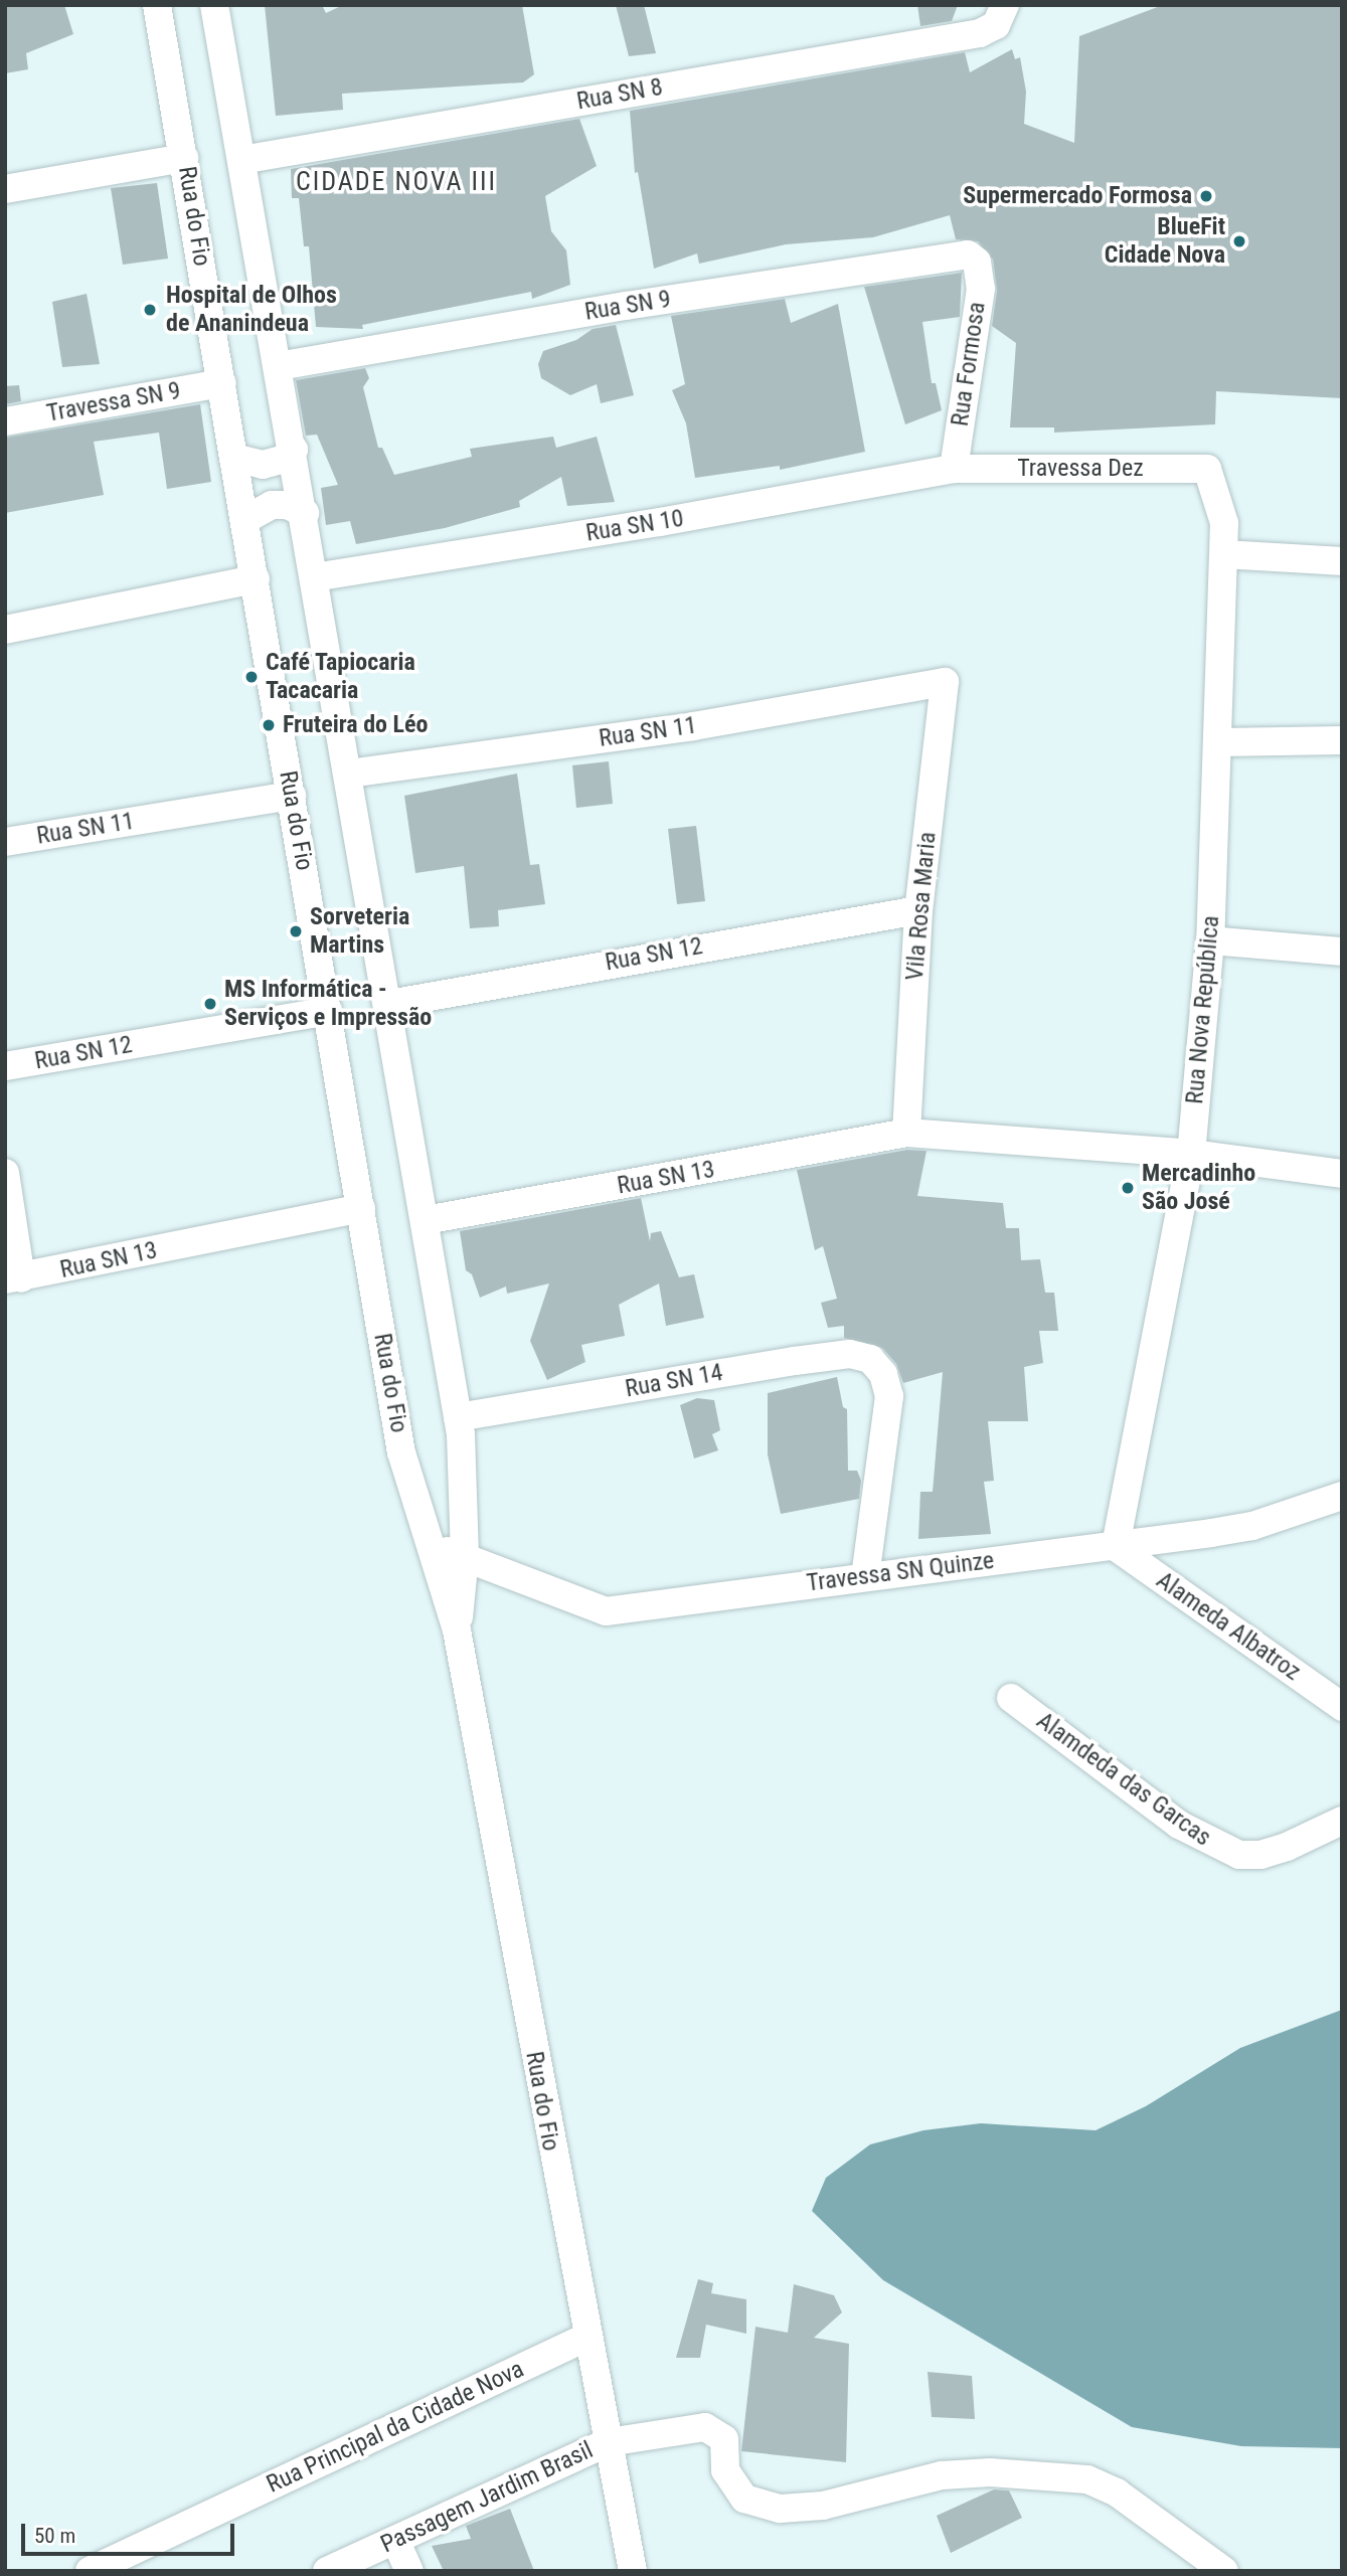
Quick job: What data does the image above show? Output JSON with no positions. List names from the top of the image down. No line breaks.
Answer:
{"streets":{"street":["Rua SN 8","Rua do Fio","Rua SN 9","Rua Formosa","Travessa SN 9","Travessa Dez","Rua SN 10","Rua SN 11","Vila Rosa Maria","Rua SN 12","Rua Nova República","Rua SN 13","Rua SN 14","Travessa SN Quinze","Alameda Albatroz","Alamdeda das Garcas","Rua Principal da Cidade Nova","Passagem Jardim Brasil"]},"crossings":[["Rua SN 8","Rua do Fio"],["Rua do Fio","Rua SN 9"],["Rua do Fio","Travessa SN 9"],["Rua do Fio","Rua SN 10"],["Rua do Fio","Rua SN 11"],["Rua do Fio","Rua SN 12"],["Rua do Fio","Rua SN 13"],["Rua do Fio","Rua SN 14"],["Rua do Fio","Travessa SN Quinze"],["Rua do Fio","Rua Principal da Cidade Nova"],["Rua do Fio","Passagem Jardim Brasil"],["Rua SN 9","Rua Formosa"],["Rua Formosa","Travessa Dez"],["Rua Formosa","Rua SN 10"],["Travessa Dez","Rua SN 10"],["Travessa Dez","Rua Nova República"],["Rua SN 11","Vila Rosa Maria"],["Vila Rosa Maria","Rua SN 12"],["Vila Rosa Maria","Rua SN 13"],["Rua Nova República","Rua SN 13"],["Rua Nova República","Travessa SN Quinze"],["Rua Nova República","Alameda Albatroz"],["Rua SN 14","Travessa SN Quinze"],["Travessa SN Quinze","Alameda Albatroz"]],"districts":["CIDADE NOVA III"],"places":["Supermercado Formosa","BlueFit Cidade Nova","Hospital de Olhos de Ananindeua","Café Tapiocaria Tacacaria","Fruteira do Léo","Sorveteria Martins","MS Informática - Serviços e Impressão","Mercadinho São José"],"scale_bar":"50 m"}
